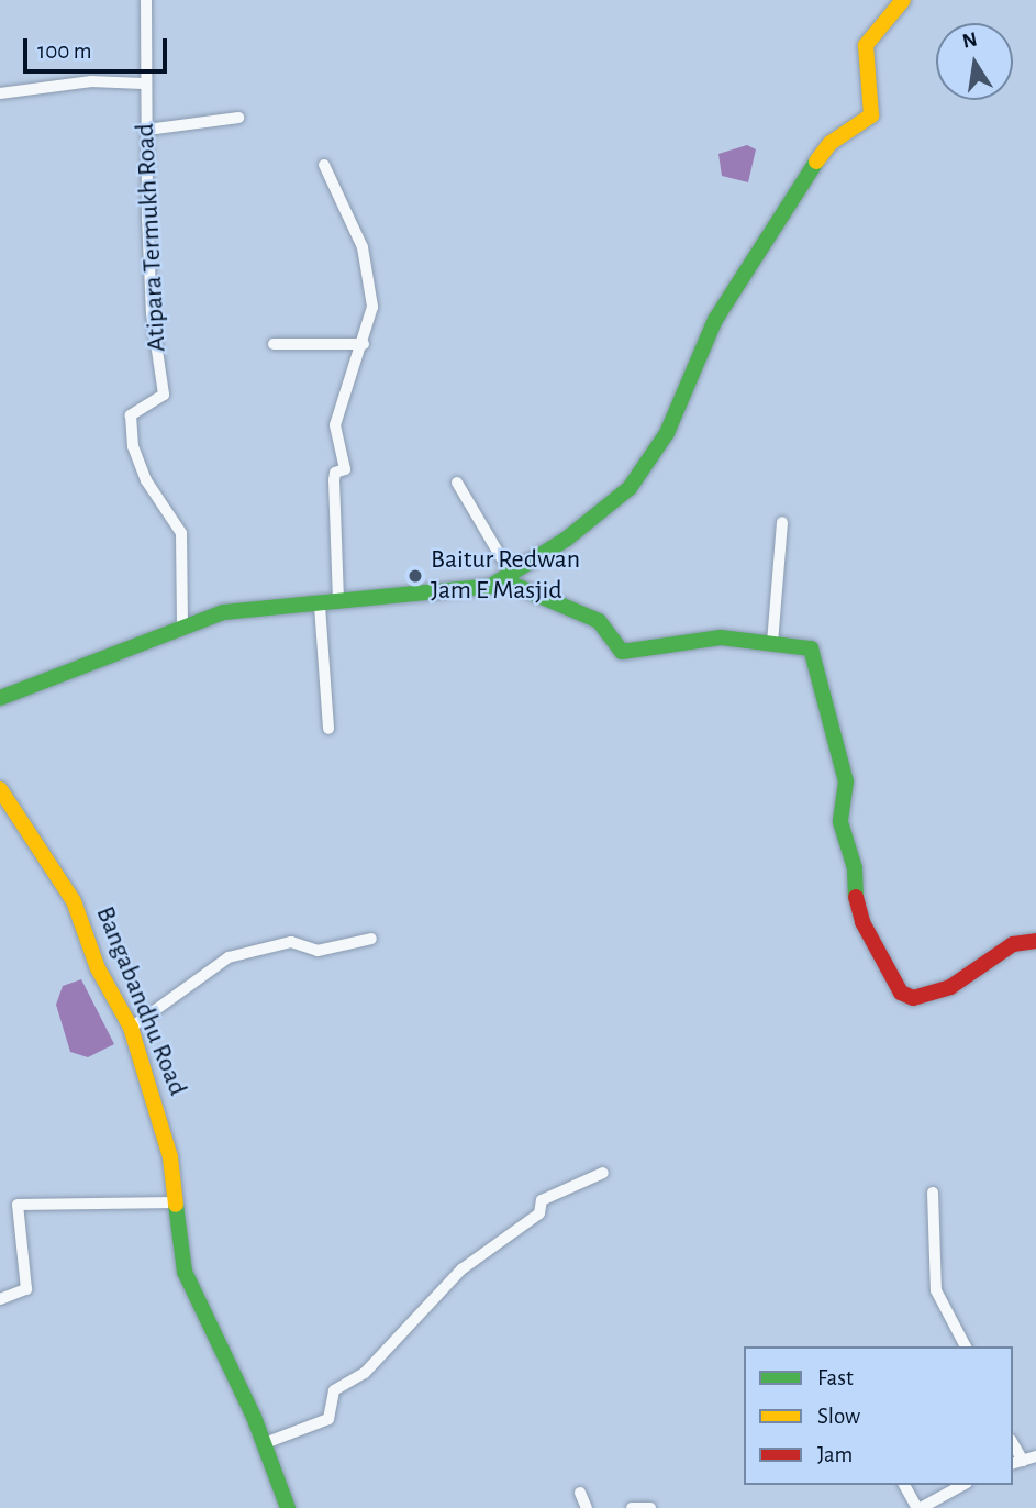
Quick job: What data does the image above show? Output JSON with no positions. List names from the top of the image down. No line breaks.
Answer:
{"streets":{"street":["Atipara Termukh Road","Bangabandhu Road"]},"places":["Baitur Redwan Jam E Masjid"],"legend":["Fast","Slow","Jam"],"scale_bar":"100 m","north":"top"}
